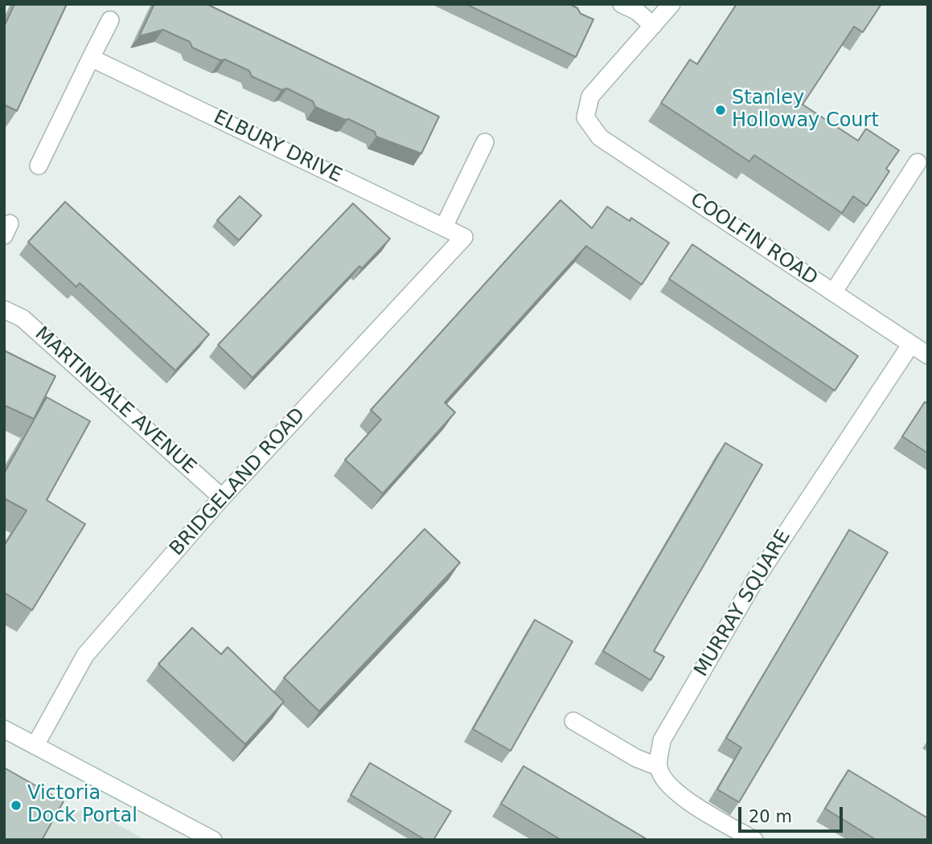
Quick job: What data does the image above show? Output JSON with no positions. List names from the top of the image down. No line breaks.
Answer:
{"streets":{"street":["ELBURY DRIVE","COOLFIN ROAD","MARTINDALE AVENUE","BRIDGELAND ROAD","MURRAY SQUARE"]},"crossings":[["ELBURY DRIVE","BRIDGELAND ROAD"],["COOLFIN ROAD","MURRAY SQUARE"],["MARTINDALE AVENUE","BRIDGELAND ROAD"]],"places":["Stanley Holloway Court","Victoria Dock Portal"],"scale_bar":"20 m"}
